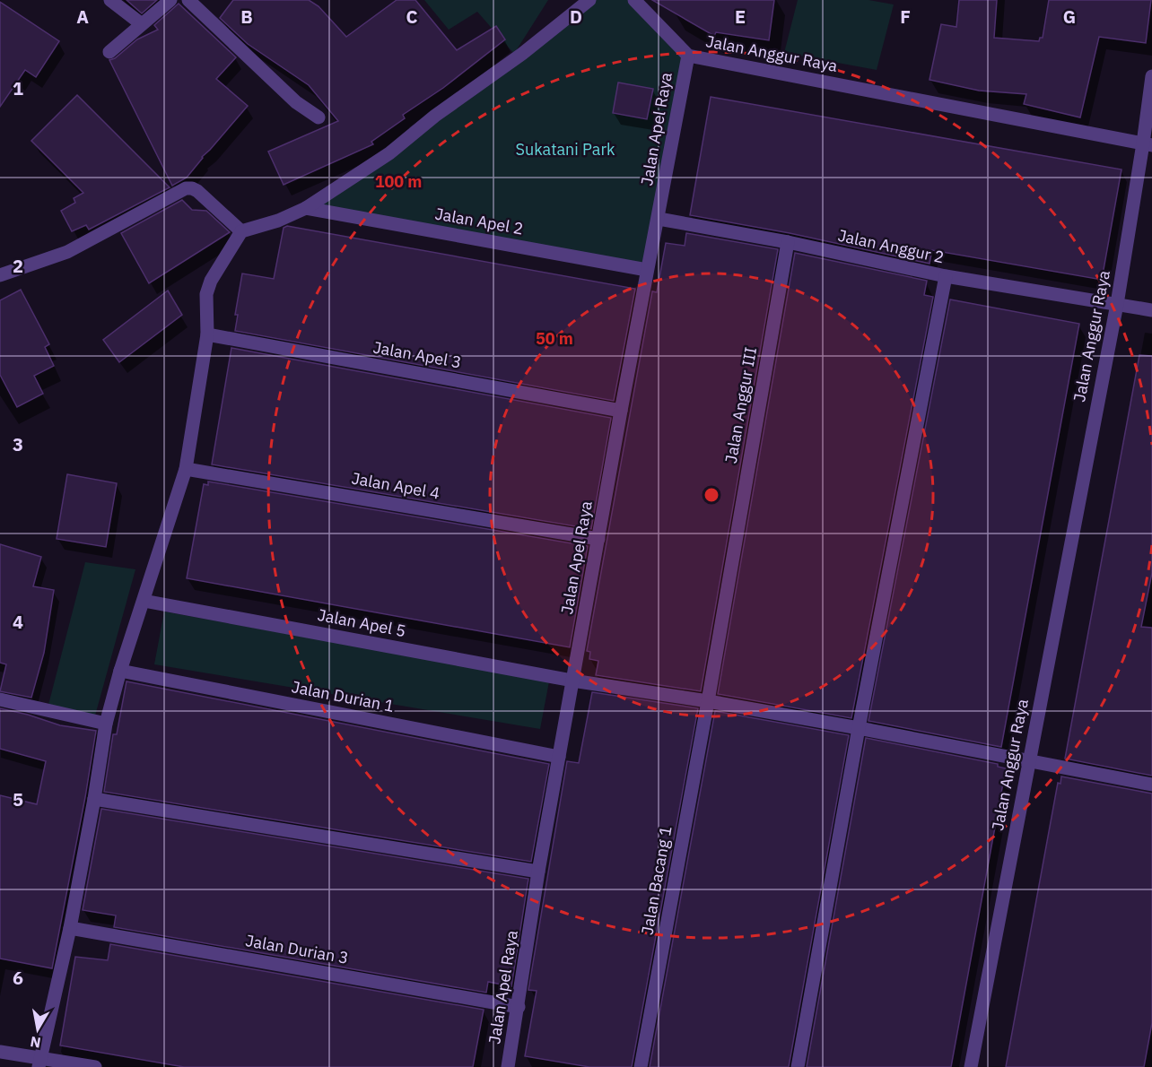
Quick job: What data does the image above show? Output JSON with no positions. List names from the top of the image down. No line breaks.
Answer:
{"streets":{"street":["Jalan Anggur Raya","Jalan Apel Raya","Jalan Apel 2","Jalan Anggur 2","Jalan Apel 3","Jalan Anggur III","Jalan Apel 4","Jalan Apel 5","Jalan Durian 1","Jalan Bacang 1","Jalan Durian 3"]},"crossings":[["Jalan Anggur Raya","Jalan Apel Raya"],["Jalan Anggur Raya","Jalan Anggur 2"],["Jalan Anggur Raya","Jalan Apel 5"],["Jalan Apel Raya","Jalan Apel 2"],["Jalan Apel Raya","Jalan Anggur 2"],["Jalan Apel Raya","Jalan Apel 3"],["Jalan Apel Raya","Jalan Apel 4"],["Jalan Apel Raya","Jalan Apel 5"],["Jalan Apel Raya","Jalan Durian 1"],["Jalan Apel Raya","Jalan Durian 3"],["Jalan Anggur 2","Jalan Anggur III"],["Jalan Anggur III","Jalan Apel 5"],["Jalan Anggur III","Jalan Bacang 1"],["Jalan Apel 5","Jalan Bacang 1"]],"parks":["Sukatani Park"],"north":"bottom","grid":{"columns":["A","B","C","D","E","F","G"],"rows":["1","2","3","4","5","6"]},"rings":["100 m","50 m"]}
